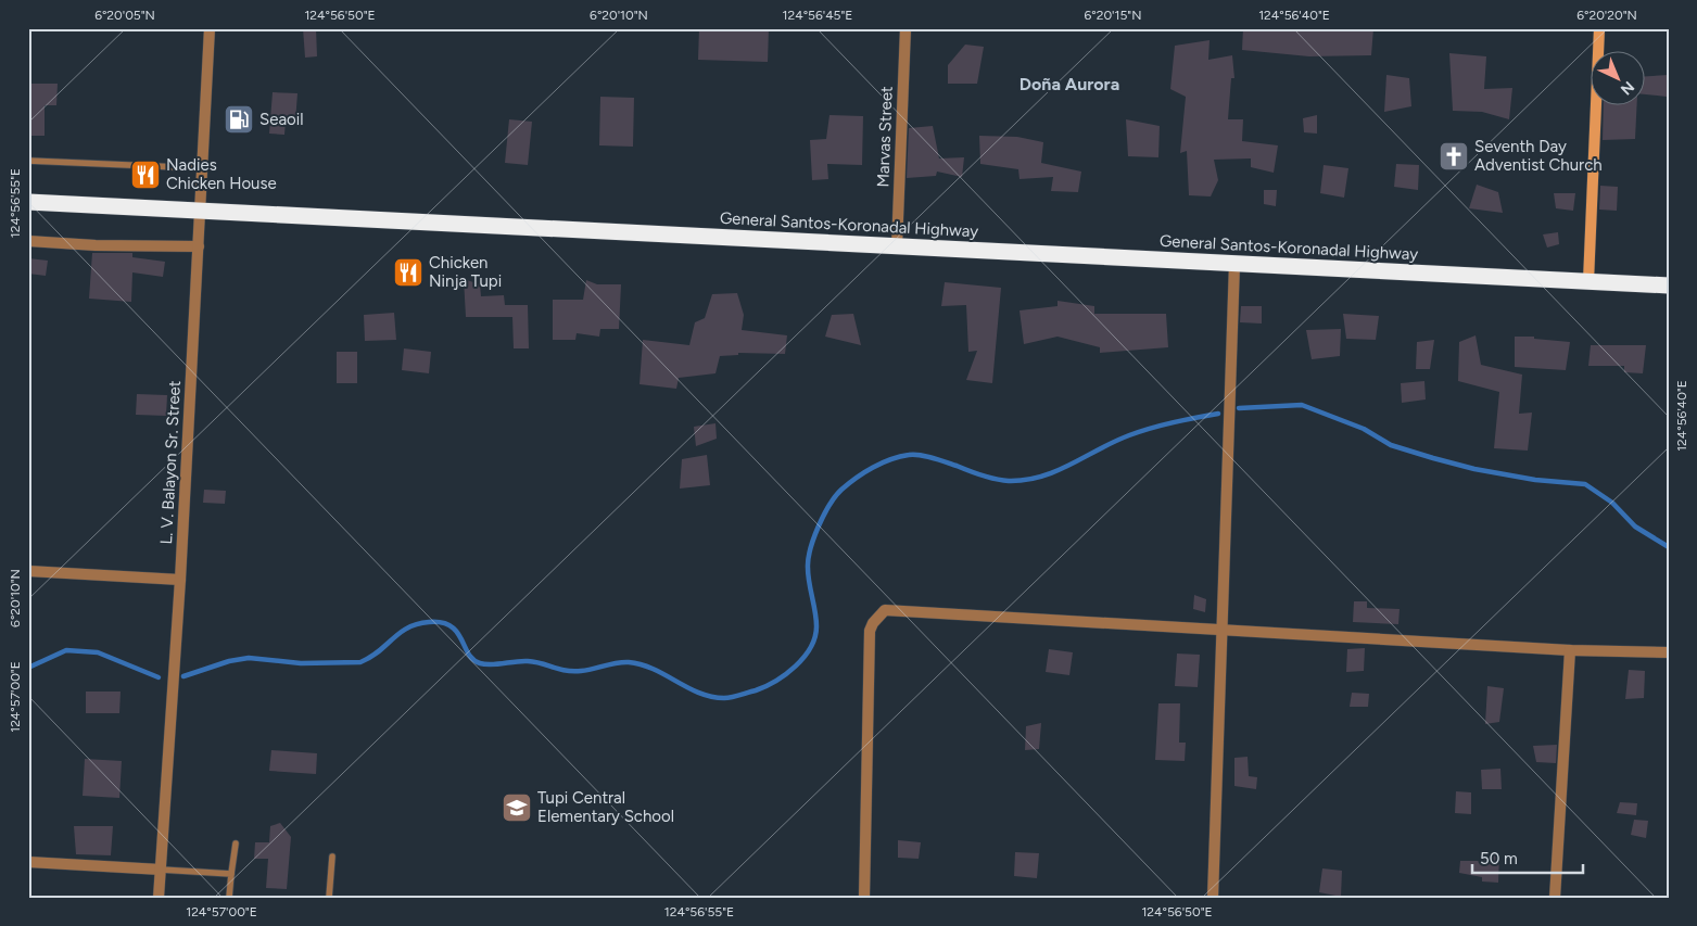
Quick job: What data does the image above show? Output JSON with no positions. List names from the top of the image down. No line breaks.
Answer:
{"streets":{"highway":["General Santos-Koronadal Highway"],"street":["Marvas Street","L. V. Balayon Sr. Street"]},"crossings":[["Marvas Street","General Santos-Koronadal Highway"],["General Santos-Koronadal Highway","L. V. Balayon Sr. Street"]],"districts":["Doña Aurora"],"places":{"fuel station":["Seaoil"],"church":["Seventh Day Adventist Church"],"restaurant":["Nadies Chicken House","Chicken Ninja Tupi"],"school or university":["Tupi Central Elementary School"]},"scale_bar":"50 m","north":"bottom right","coordinates":["6°20'05\"N","124°56'50\"E","6°20'10\"N","124°56'45\"E","6°20'15\"N","124°56'40\"E","6°20'20\"N","124°56'55\"E","124°57'00\"E"]}
